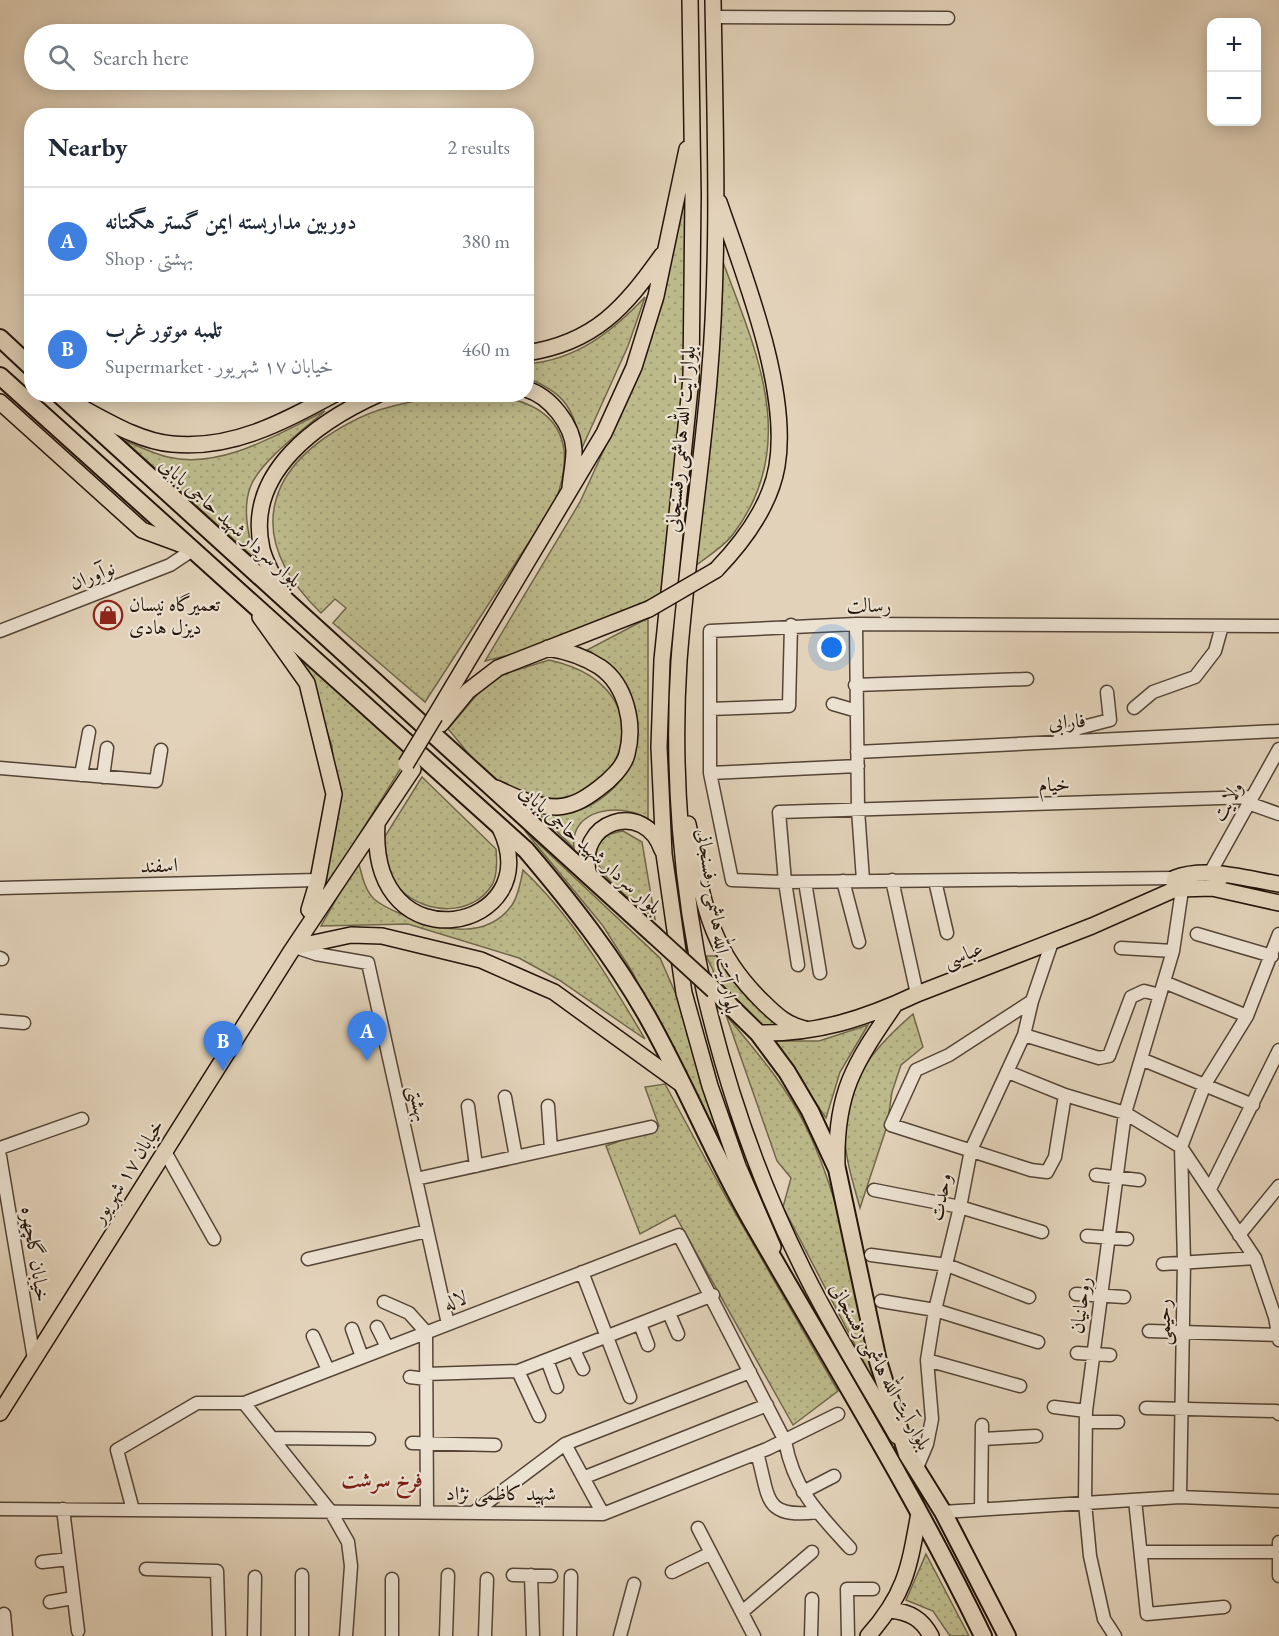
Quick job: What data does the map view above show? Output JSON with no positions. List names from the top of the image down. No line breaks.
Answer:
{"streets":{"highway":["بلوار آیت الله هاشمی رفسنجانی","بلوار سردار شهید حاجی بابایی"],"main road":["عباسی","خیابان ۱۷ شهریور"],"street":["نوآوران","رسالت","فارابی","خیام","ولایت","اسفند","بهشتی","وحدت","خیابان گلچهره","لاله","روحانیان","رحیمی","شهید کاظمی نژاد"]},"crossings":[["بلوار آیت الله هاشمی رفسنجانی","بلوار سردار شهید حاجی بابایی"],["بلوار آیت الله هاشمی رفسنجانی","وحدت"],["بلوار سردار شهید حاجی بابایی","عباسی"],["رسالت","خیام"],["خیام","ولایت"],["ولایت","عباسی"],["عباسی","وحدت"],["عباسی","روحانیان"],["بهشتی","خیابان ۱۷ شهریور"],["بهشتی","لاله"],["خیابان ۱۷ شهریور","خیابان گلچهره"]],"districts":["فرخ سرشت"],"places":{"shop":["تعمیرگاه نیسان دیزل هادی"]},"page":{"map_buttons":["+","−"],"search":"Search here","heading":["Nearby","2 results"],"list":[{"mark":"A","name":"دوربین مداربسته ایمن گستر هگمتانه","note":"Shop · بهشتی","value":"380 m"},{"mark":"B","name":"تلمبه موتور غرب","note":"Supermarket · خیابان ۱۷ شهریور","value":"460 m"}],"pins":["A","B"]}}
